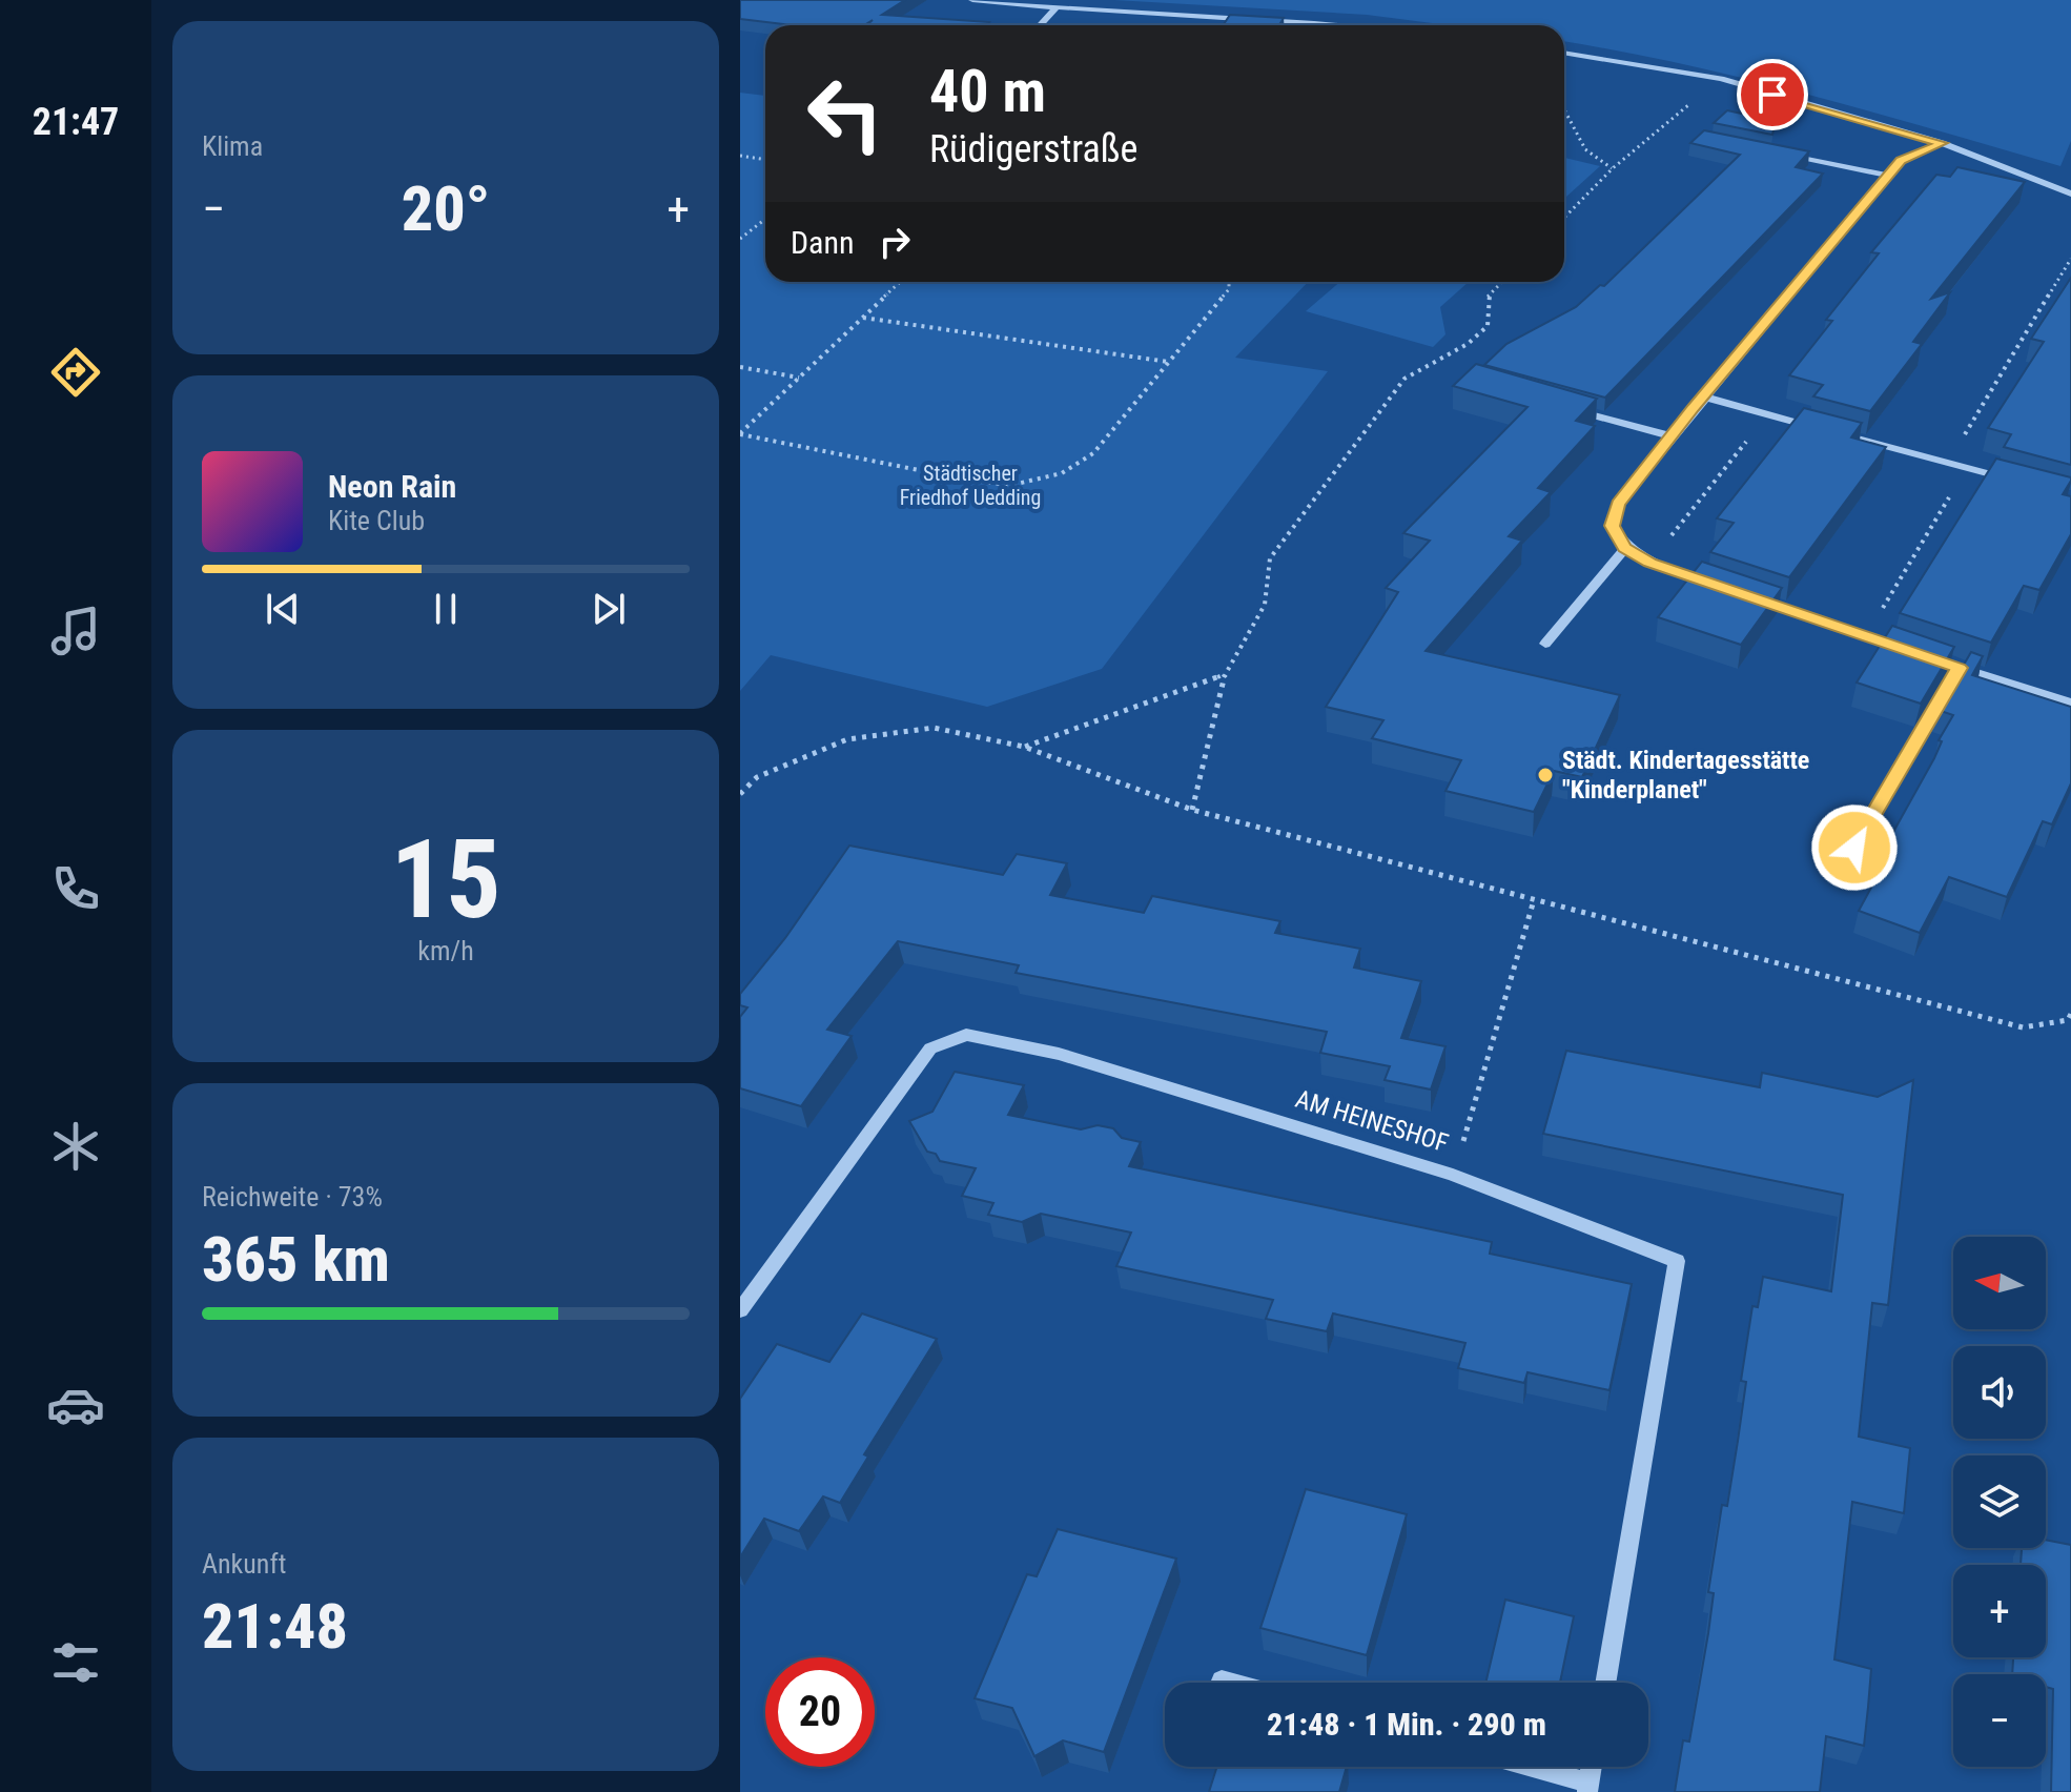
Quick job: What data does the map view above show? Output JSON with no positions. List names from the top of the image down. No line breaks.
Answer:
{"streets":{"street":["AM HEINESHOF"]},"parks":["Städtischer Friedhof Uedding"],"places":["Städt. Kindertagesstätte \"Kinderplanet\""],"north":"left","page":{"tabs":"21:47","tile":["Klima",["15","km/h"],["Reichweite · 73%","365 km"],["Ankunft","21:48"]],"turn":["40 m","Rüdigerstraße"],"heat":["−","20°","+"],"then":"Dann","song":["Neon Rain","Kite Club"],"map_buttons":["+","−"],"limit":"20","trip":"21:48 · 1 Min. · 290 m"}}
